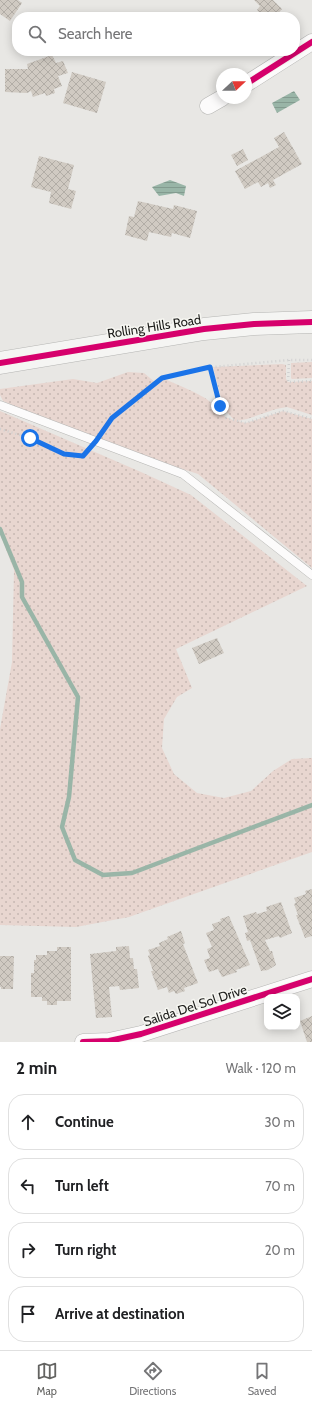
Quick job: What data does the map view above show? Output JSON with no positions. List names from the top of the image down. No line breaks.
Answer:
{"streets":{"street":["Rolling Hills Road","Salida Del Sol Drive"]},"north":"right","page":{"search":"Search here","heading":["2 min","Walk · 120 m"],"list":[["Continue","30 m"],["Turn left","70 m"],["Turn right","20 m"],"Arrive at destination"],"nav":["Map","Directions","Saved"]}}
